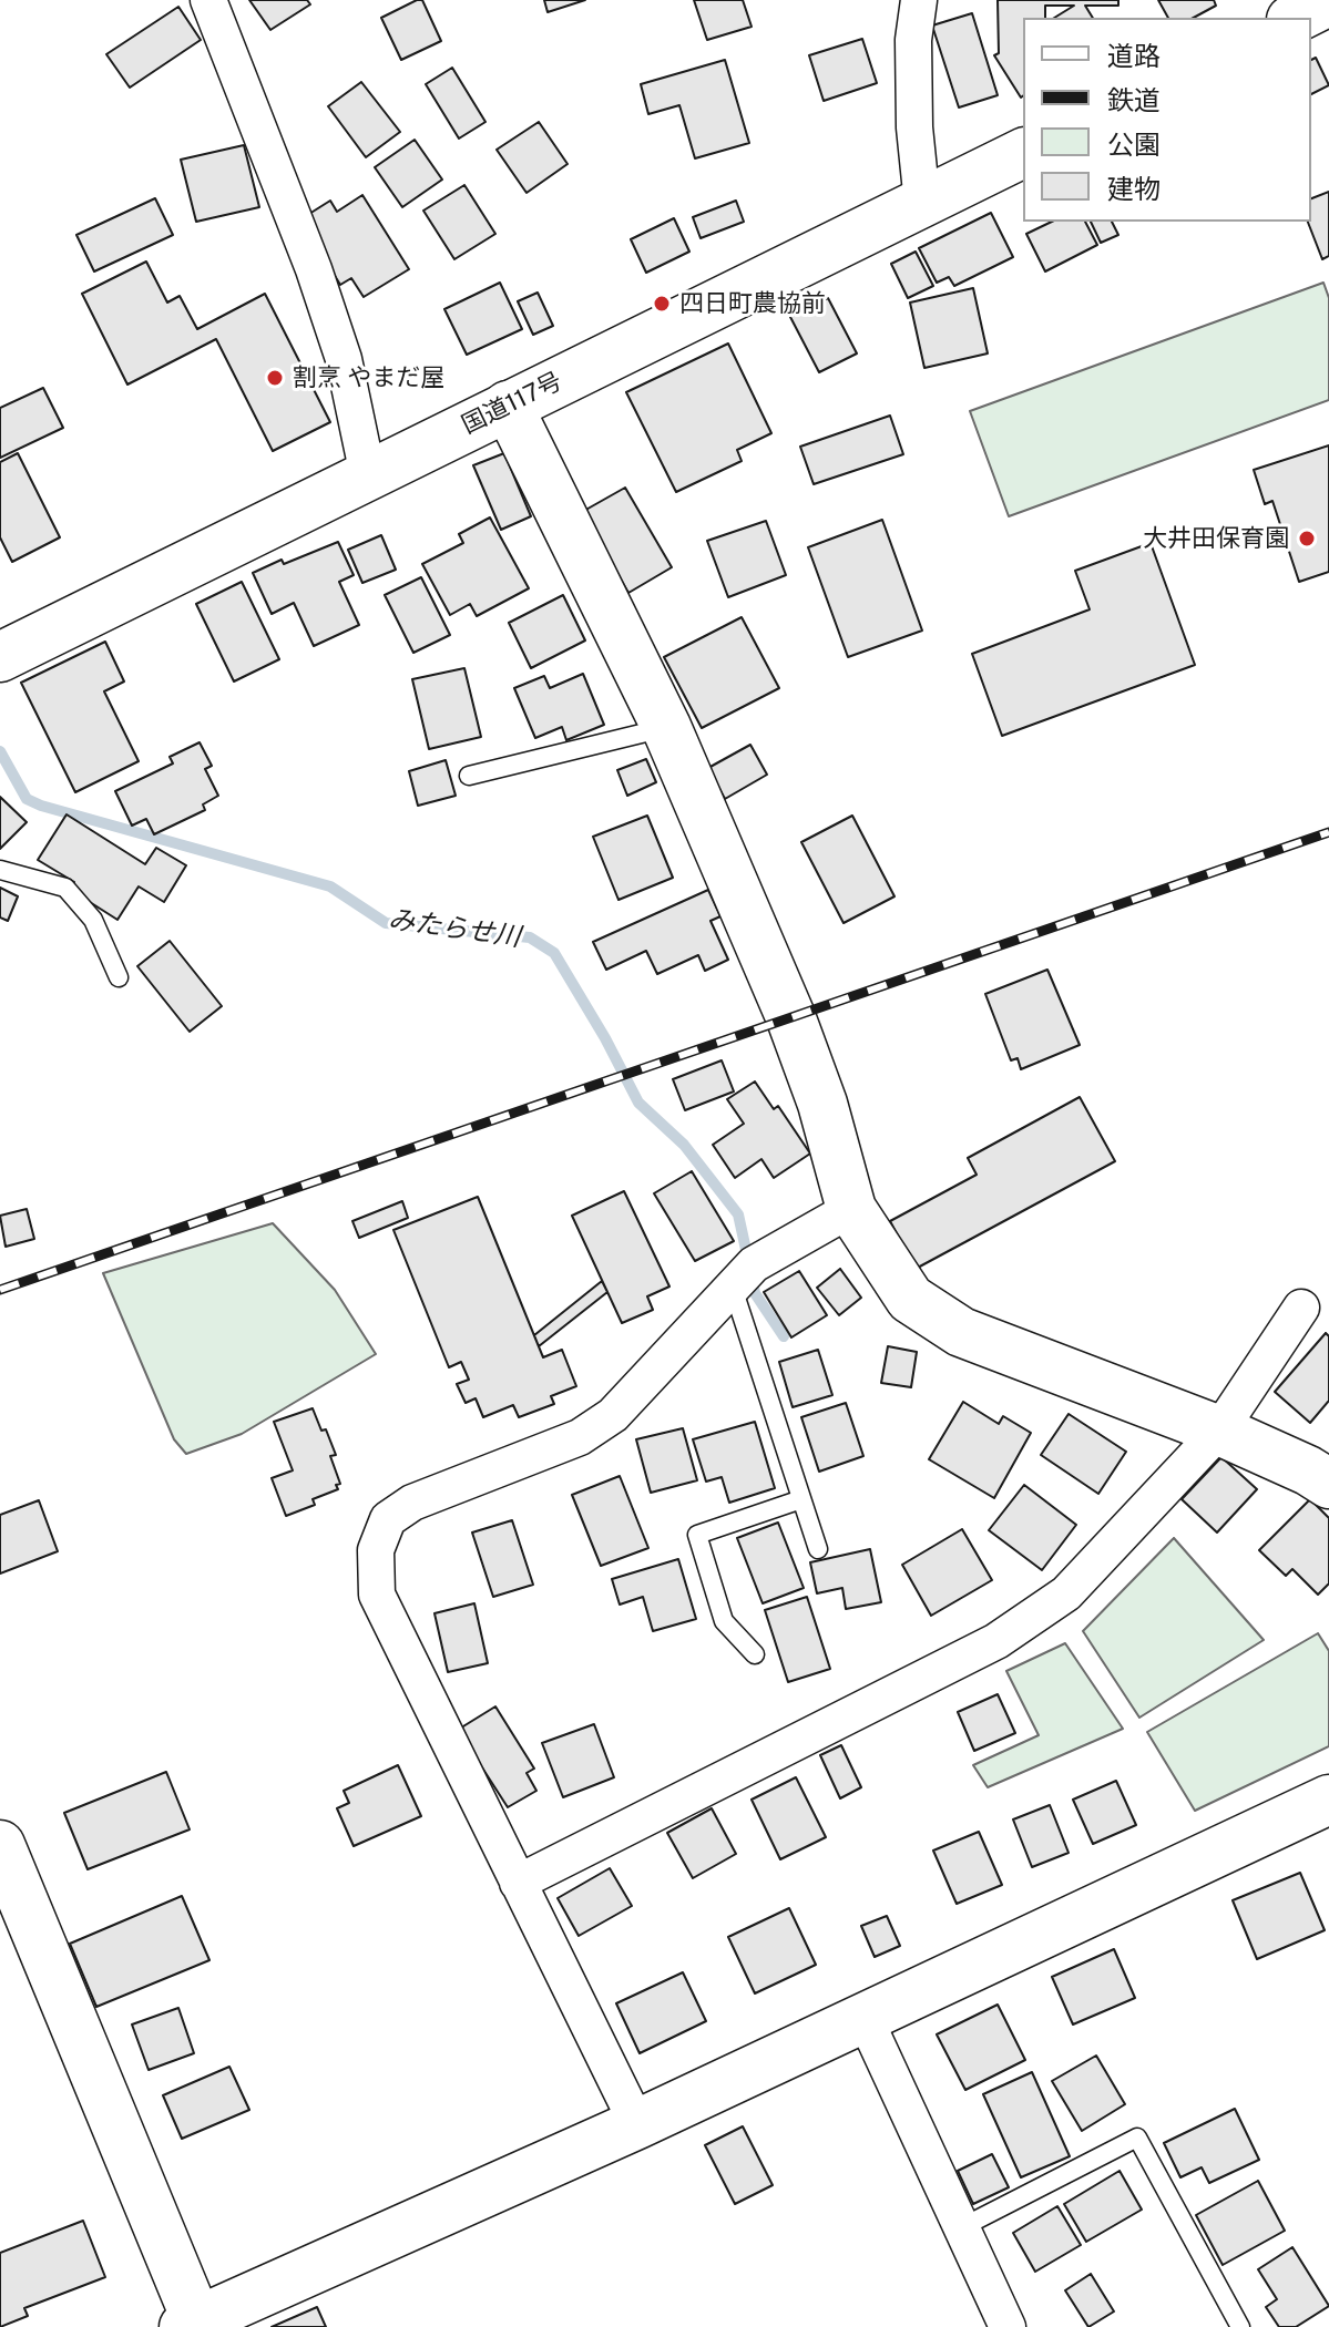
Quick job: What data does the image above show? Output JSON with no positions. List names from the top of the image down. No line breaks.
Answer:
{"streets":{"main road":["国道117号"]},"water":["みたらせ川"],"places":["四日町農協前","割烹 やまだ屋","大井田保育園"],"legend":["道路","鉄道","公園","建物"]}
